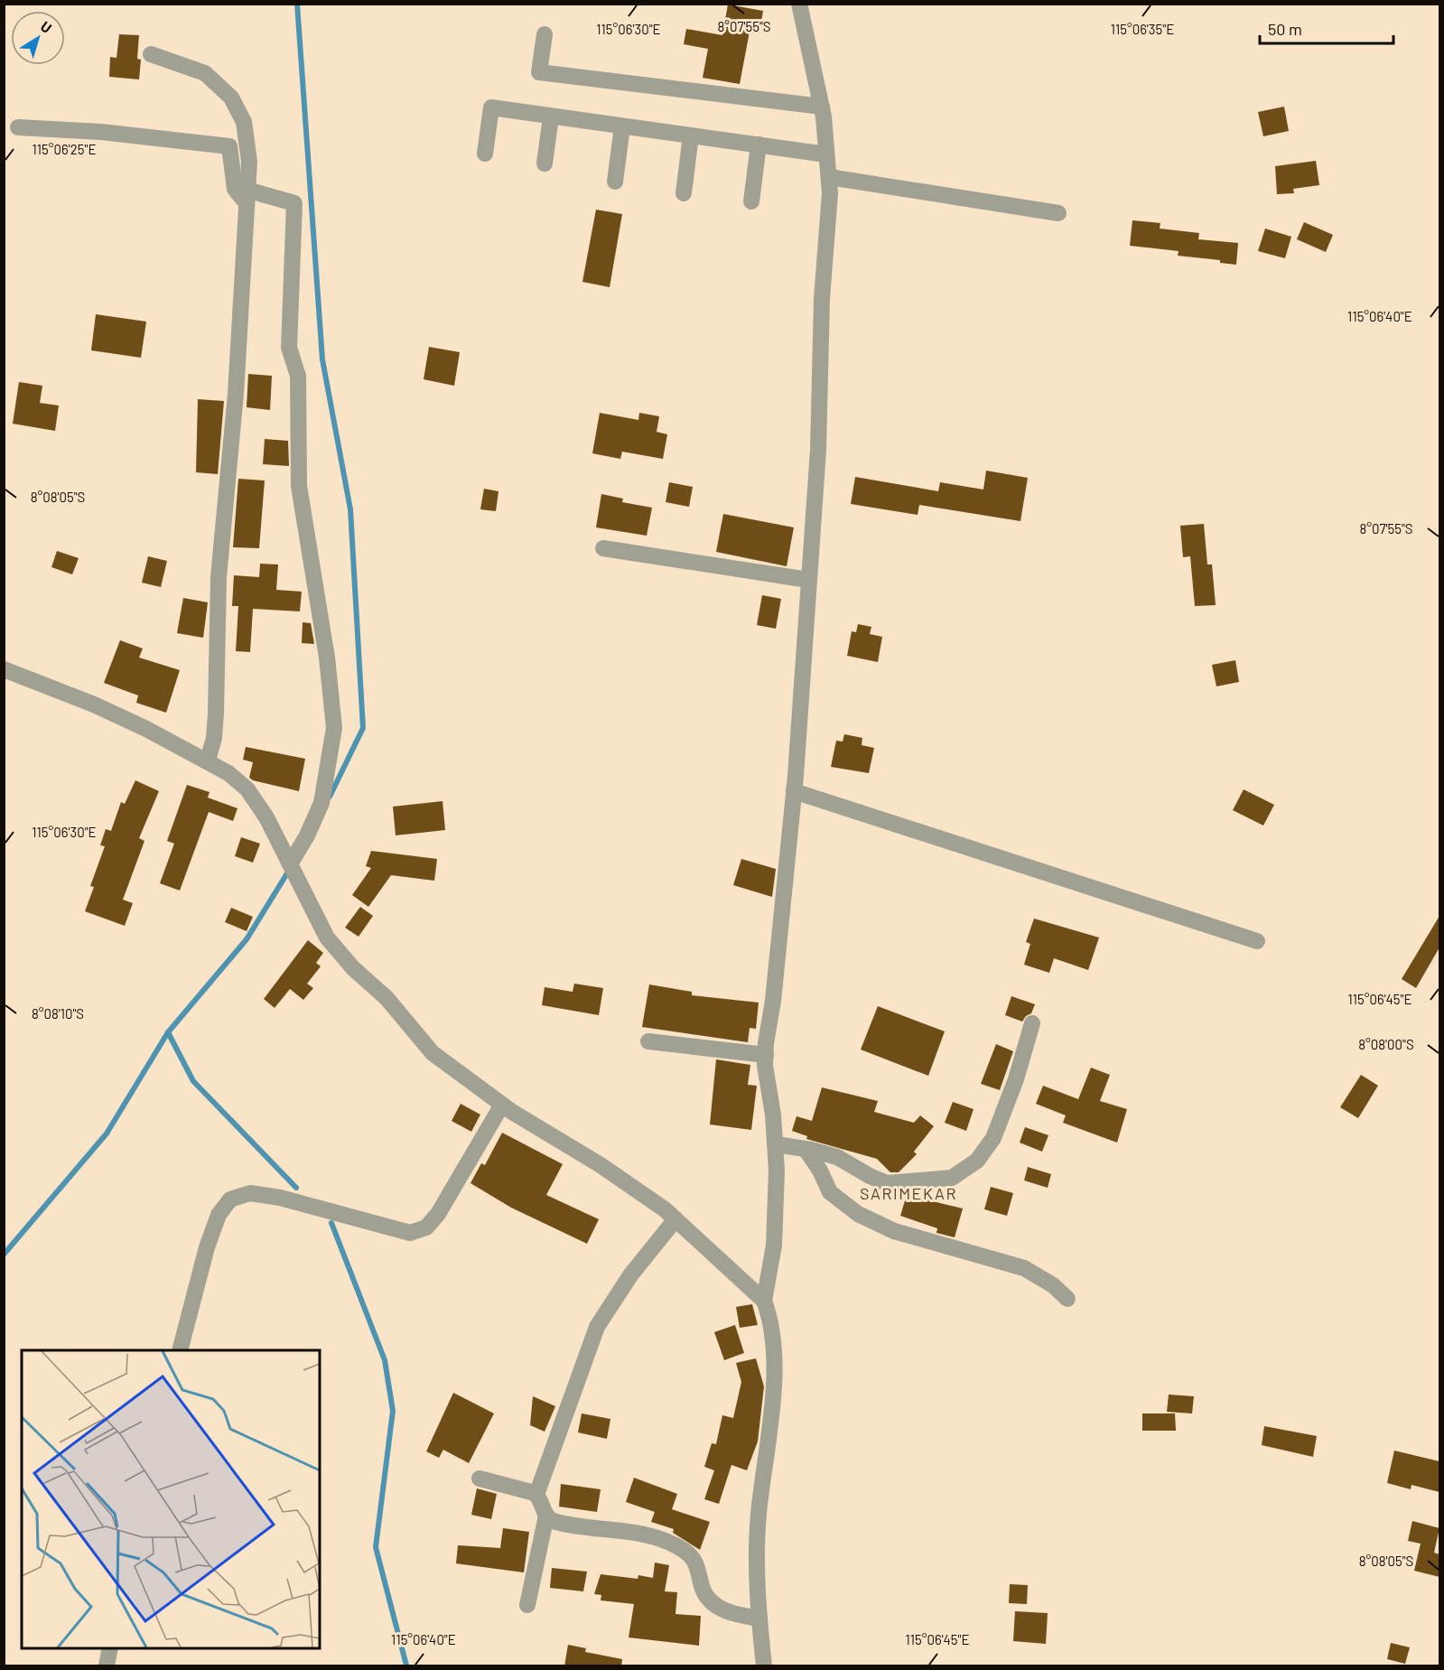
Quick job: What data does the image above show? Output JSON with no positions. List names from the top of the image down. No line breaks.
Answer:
{"districts":["SARIMEKAR"],"scale_bar":"50 m","north":"top right","coordinates":["8°07'55\"S","115°06'30\"E","115°06'35\"E","115°06'25\"E","115°06'40\"E","8°08'05\"S","115°06'45\"E","8°08'10\"S","8°08'00\"S"]}
